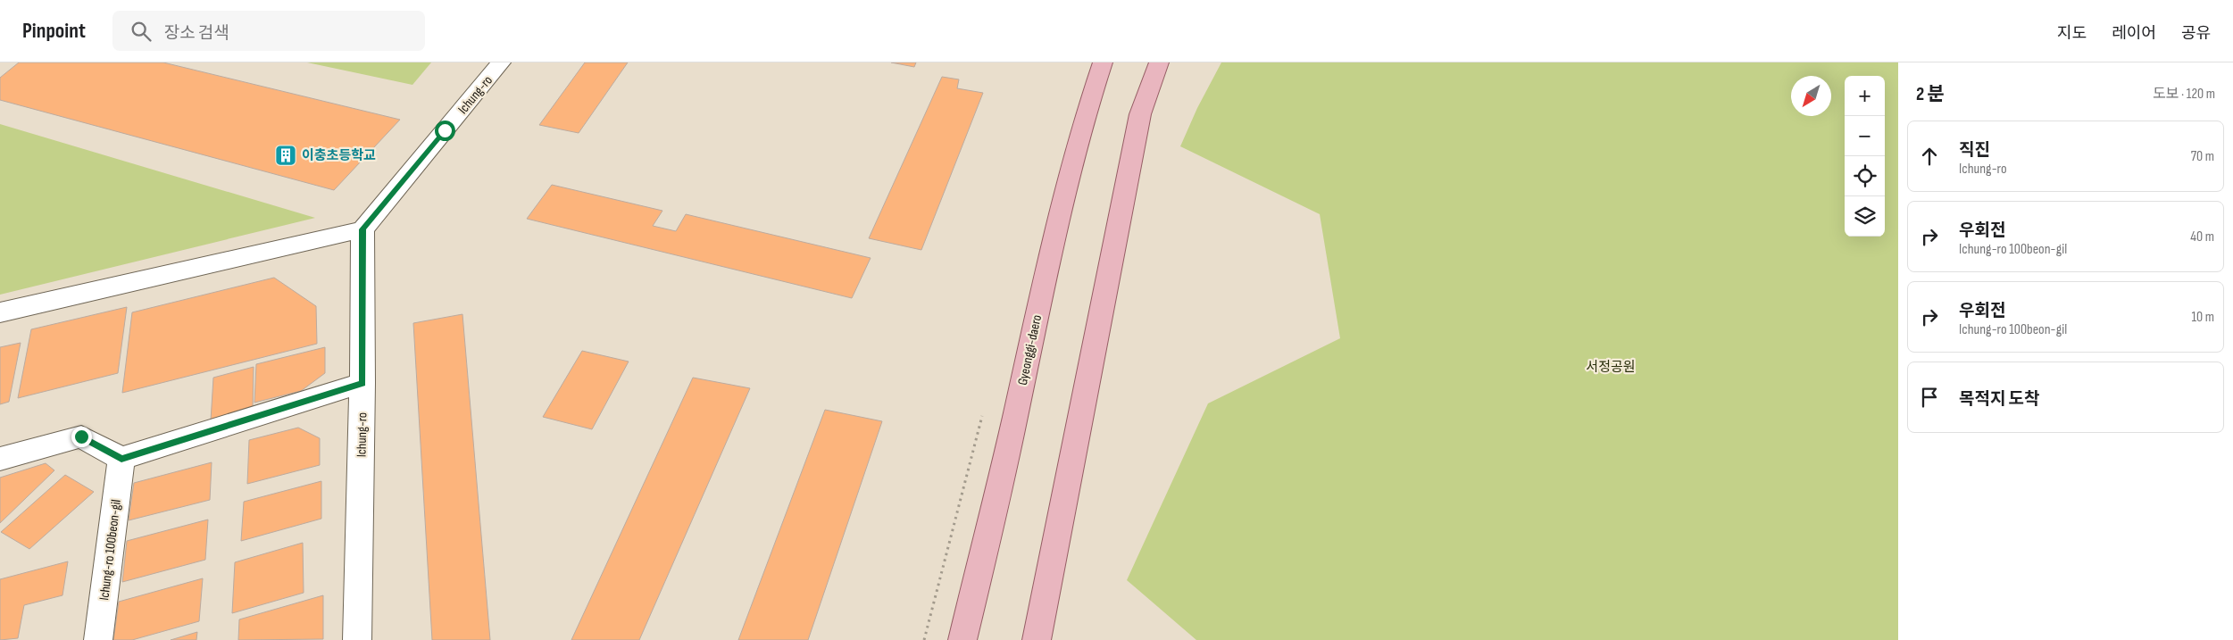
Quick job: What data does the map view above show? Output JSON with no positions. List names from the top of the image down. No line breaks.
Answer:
{"streets":{"main road":["Gyeonggi-daero"],"street":["Ichung-ro","Ichung-ro 100beon-gil"]},"parks":["서정공원"],"places":{"building":["이충초등학교"]},"north":"bottom left","page":{"header":"Pinpoint","search":"장소 검색","nav":["지도","레이어","공유"],"heading":["2 분","도보 · 120 m"],"map_buttons":["+","−"],"list":[["직진","Ichung-ro","70 m"],["우회전","Ichung-ro 100beon-gil","40 m"],["우회전","Ichung-ro 100beon-gil","10 m"],"목적지 도착"]}}
